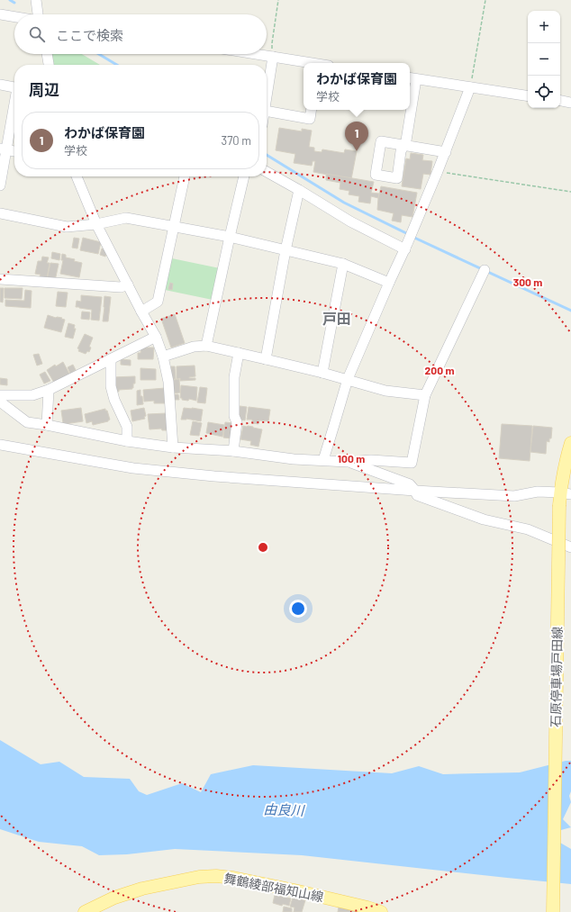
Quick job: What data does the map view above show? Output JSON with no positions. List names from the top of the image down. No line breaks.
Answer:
{"streets":{"main road":["石原停車場戸田線","舞鶴綾部福知山線"]},"districts":["戸田"],"water":["由良川"],"page":{"map_buttons":["+","−"],"search":"ここで検索","popup":["わかば保育園","学校"],"heading":"周辺","list":[{"mark":"1","name":"わかば保育園","note":"学校","value":"370 m"}],"pins":"1"},"rings":["300 m","200 m","100 m"]}
